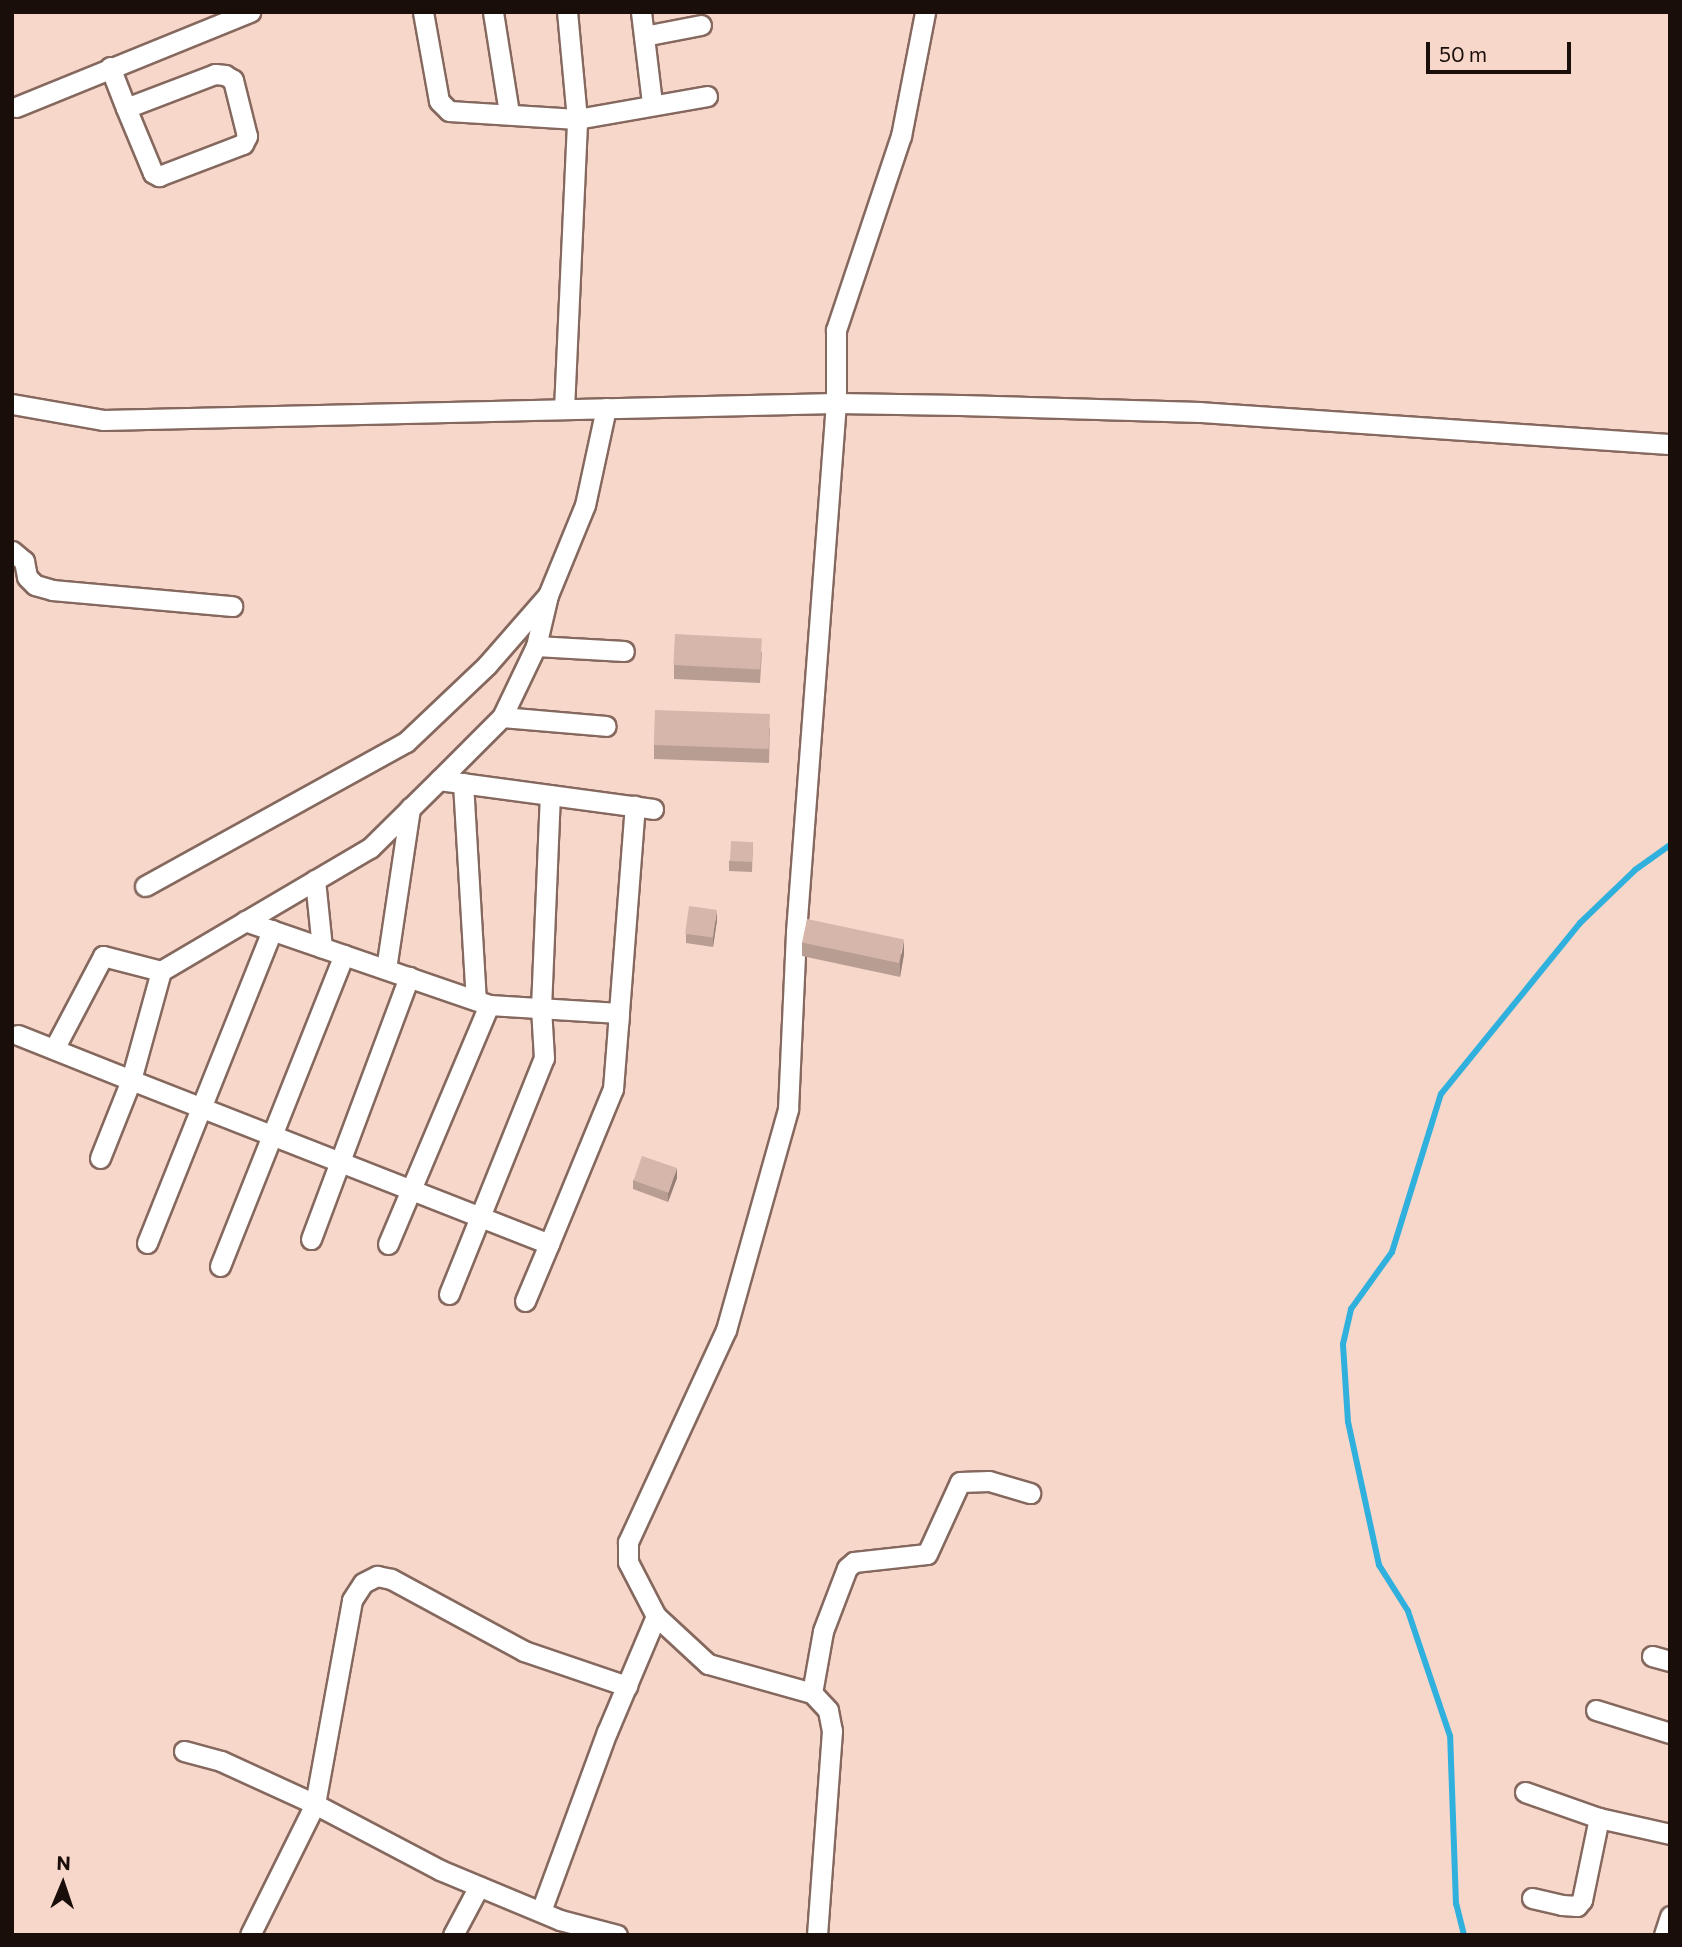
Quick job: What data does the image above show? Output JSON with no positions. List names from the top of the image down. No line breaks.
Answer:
{"scale_bar":"50 m","north":"top"}
